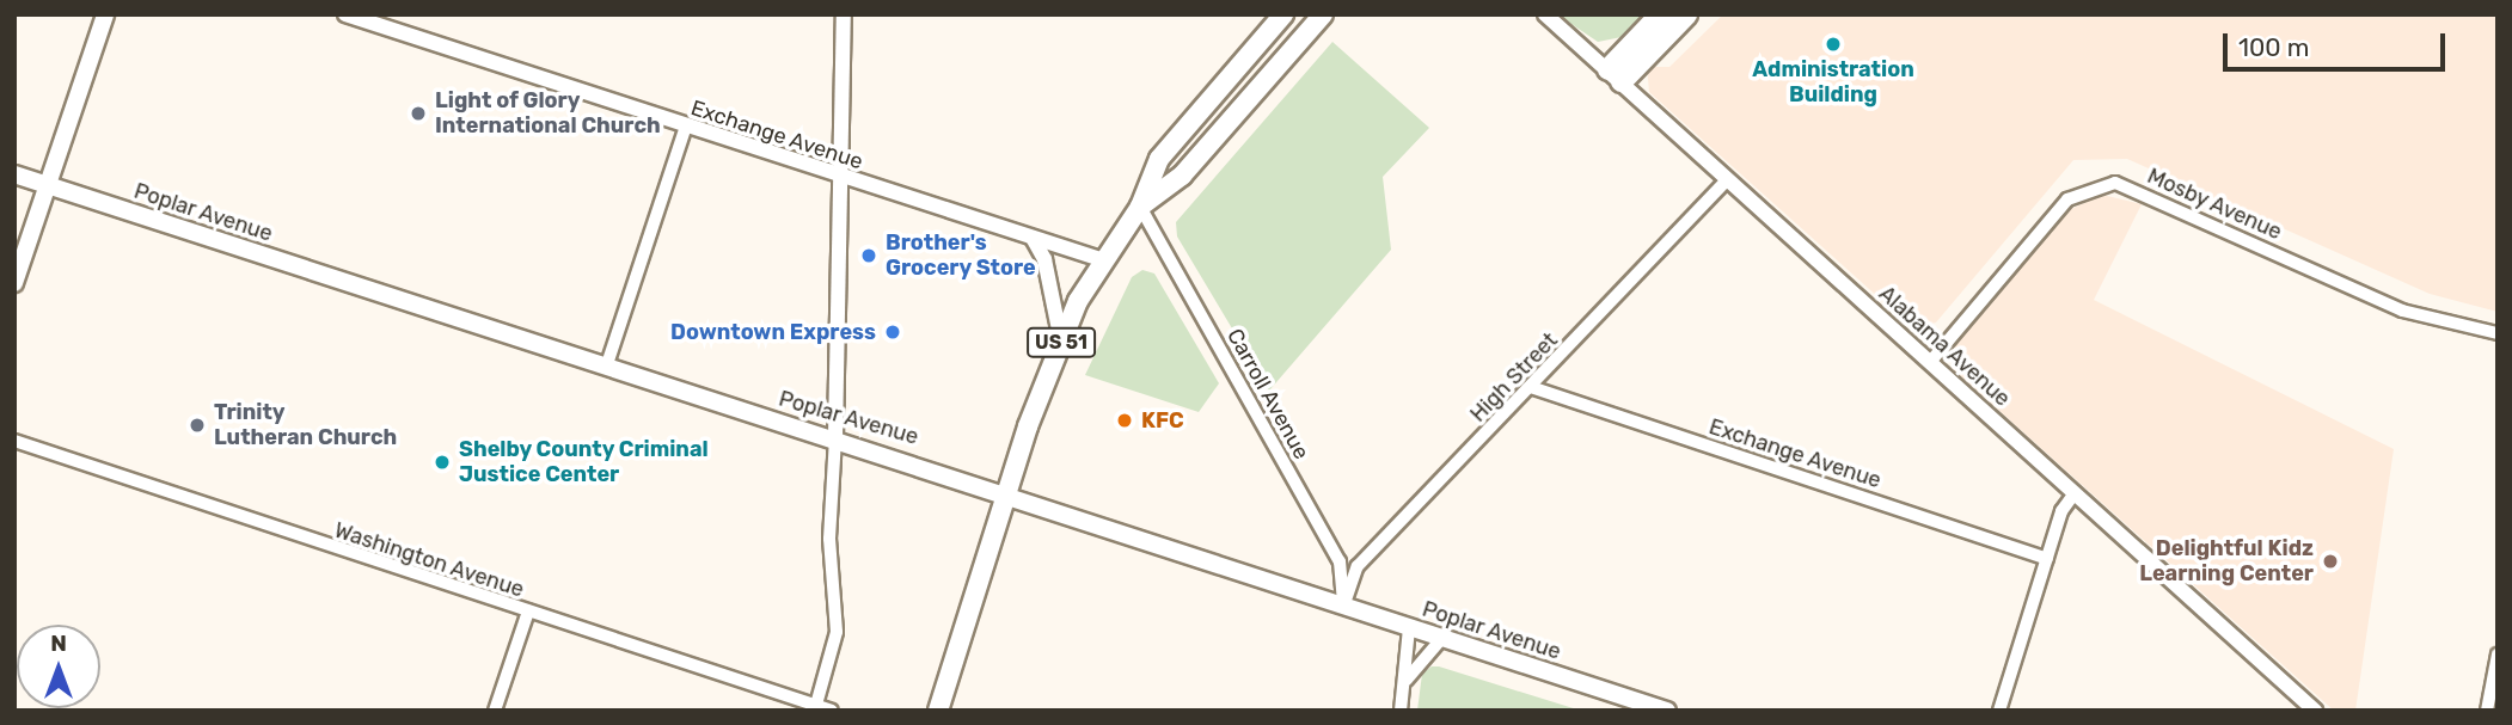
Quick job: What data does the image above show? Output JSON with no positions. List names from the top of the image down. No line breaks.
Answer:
{"streets":{"main road":["Poplar Avenue","US 51"],"street":["Exchange Avenue","Mosby Avenue","Alabama Avenue","High Street","Carroll Avenue","Washington Avenue"]},"crossings":[["Exchange Avenue","US 51"],["Exchange Avenue","High Street"],["Mosby Avenue","Alabama Avenue"],["Poplar Avenue","US 51"],["Poplar Avenue","High Street"],["Poplar Avenue","Carroll Avenue"],["US 51","Carroll Avenue"],["Alabama Avenue","High Street"],["High Street","Carroll Avenue"]],"places":["Administration Building","Light of Glory International Church","Brother's Grocery Store","Downtown Express","KFC","Trinity Lutheran Church","Shelby County Criminal Justice Center","Delightful Kidz Learning Center"],"scale_bar":"100 m","north":"top"}
